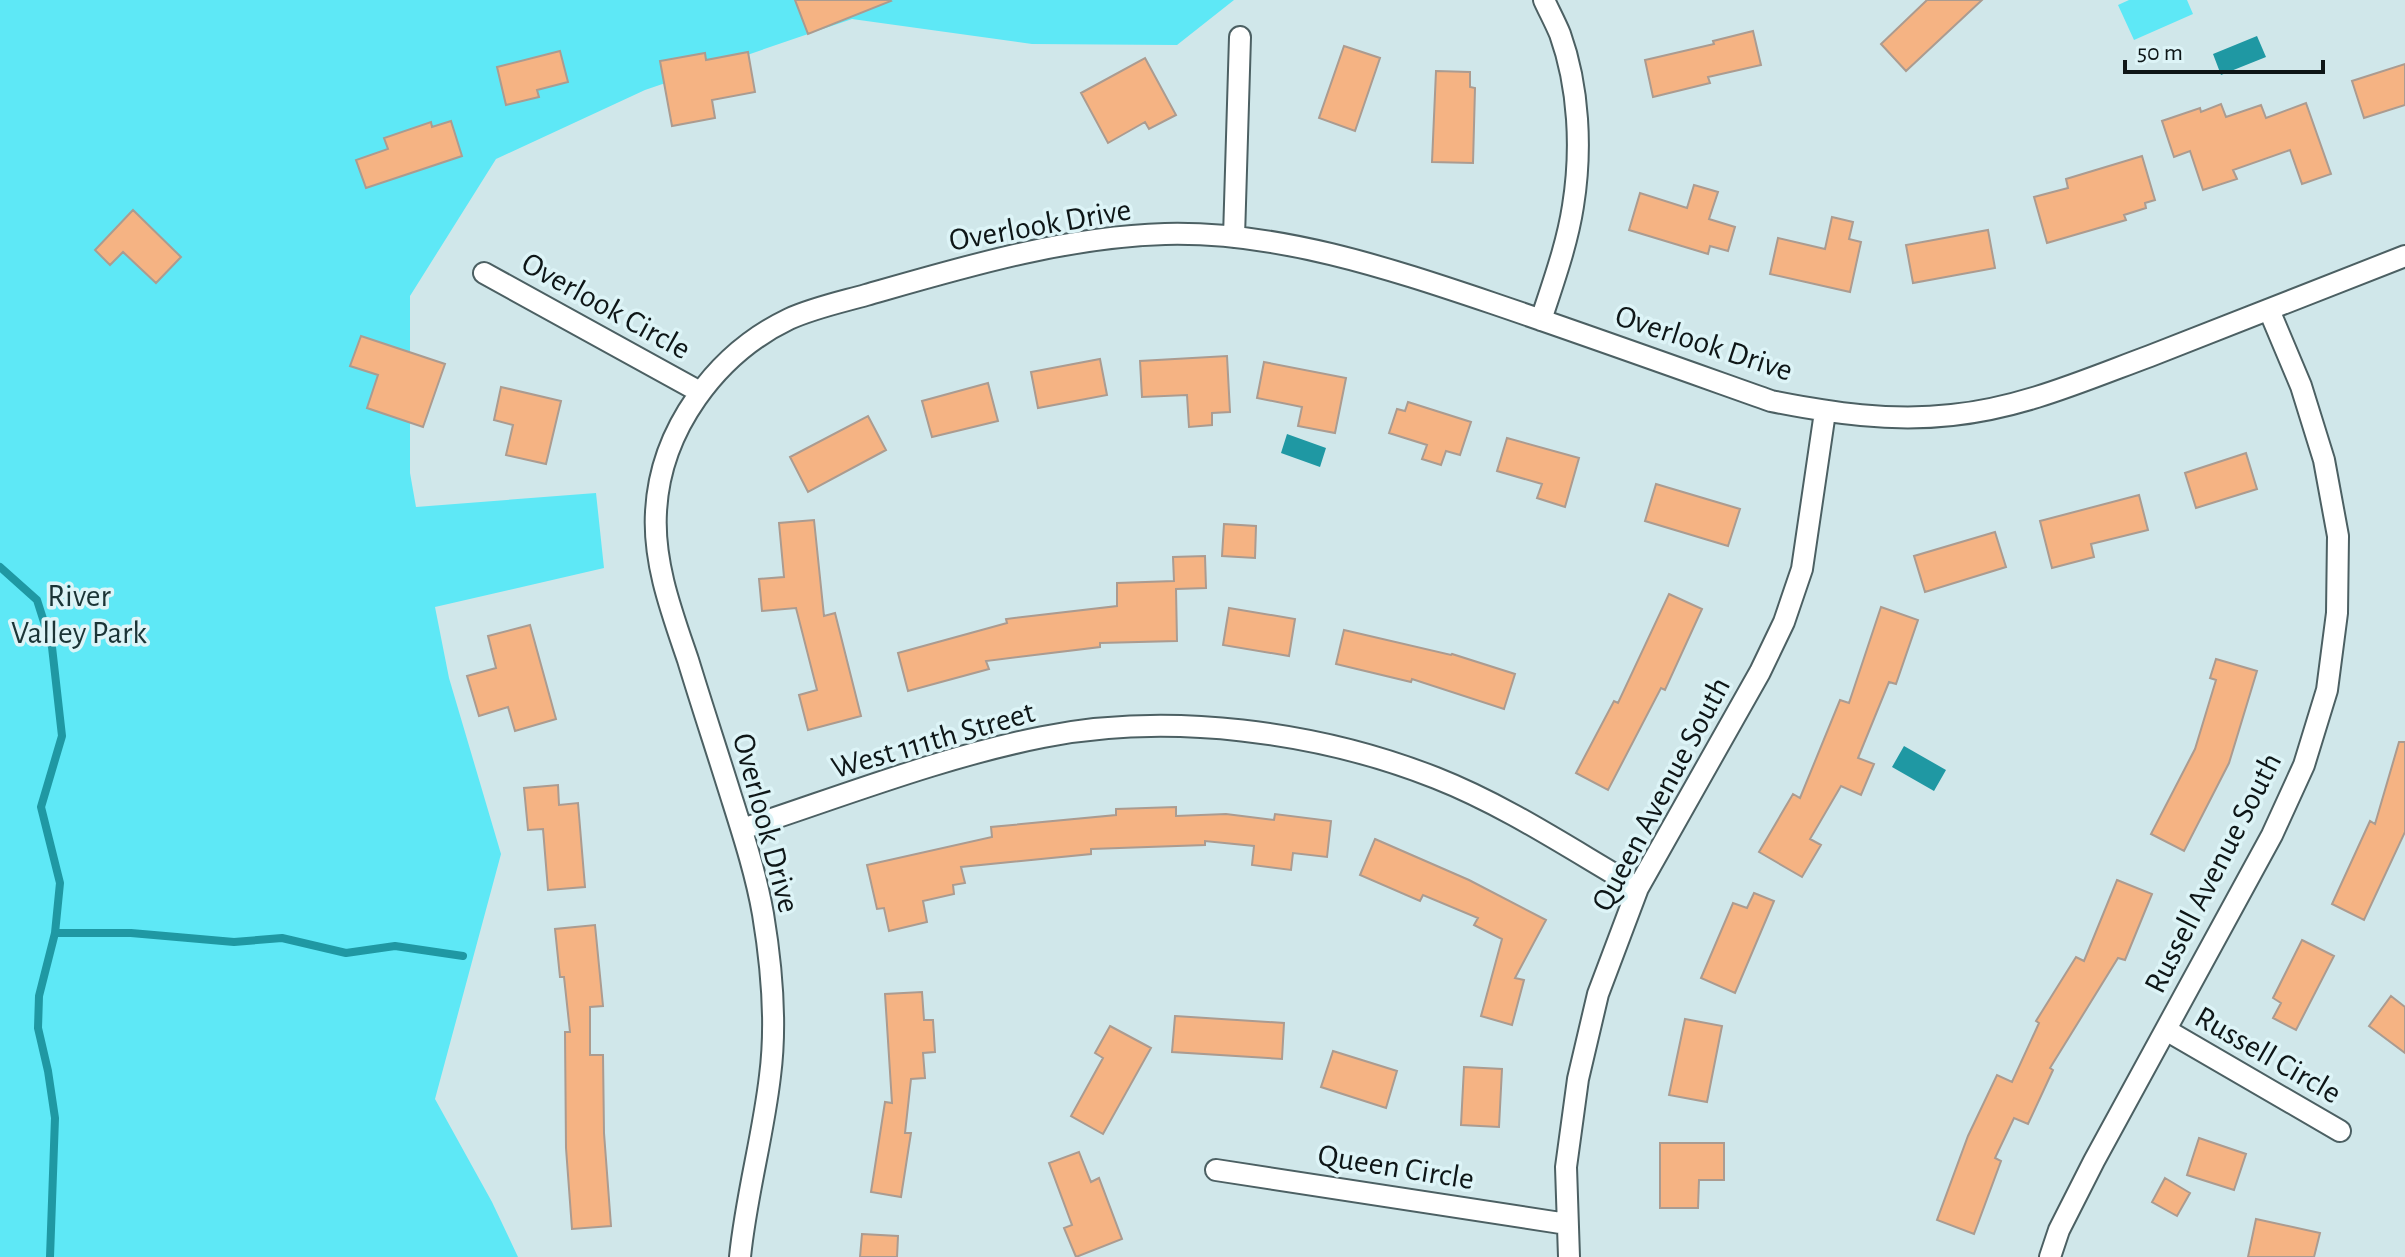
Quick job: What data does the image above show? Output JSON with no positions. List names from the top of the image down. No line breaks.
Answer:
{"streets":{"street":["Overlook Drive","Overlook Circle","West 111th Street","Queen Avenue South","Russell Avenue South","Russell Circle","Queen Circle"]},"crossings":[["Overlook Drive","Overlook Circle"],["Overlook Drive","West 111th Street"],["Overlook Drive","Queen Avenue South"],["Overlook Drive","Russell Avenue South"],["West 111th Street","Queen Avenue South"],["Queen Avenue South","Queen Circle"],["Russell Avenue South","Russell Circle"]],"parks":["River Valley Park"],"scale_bar":"50 m"}
